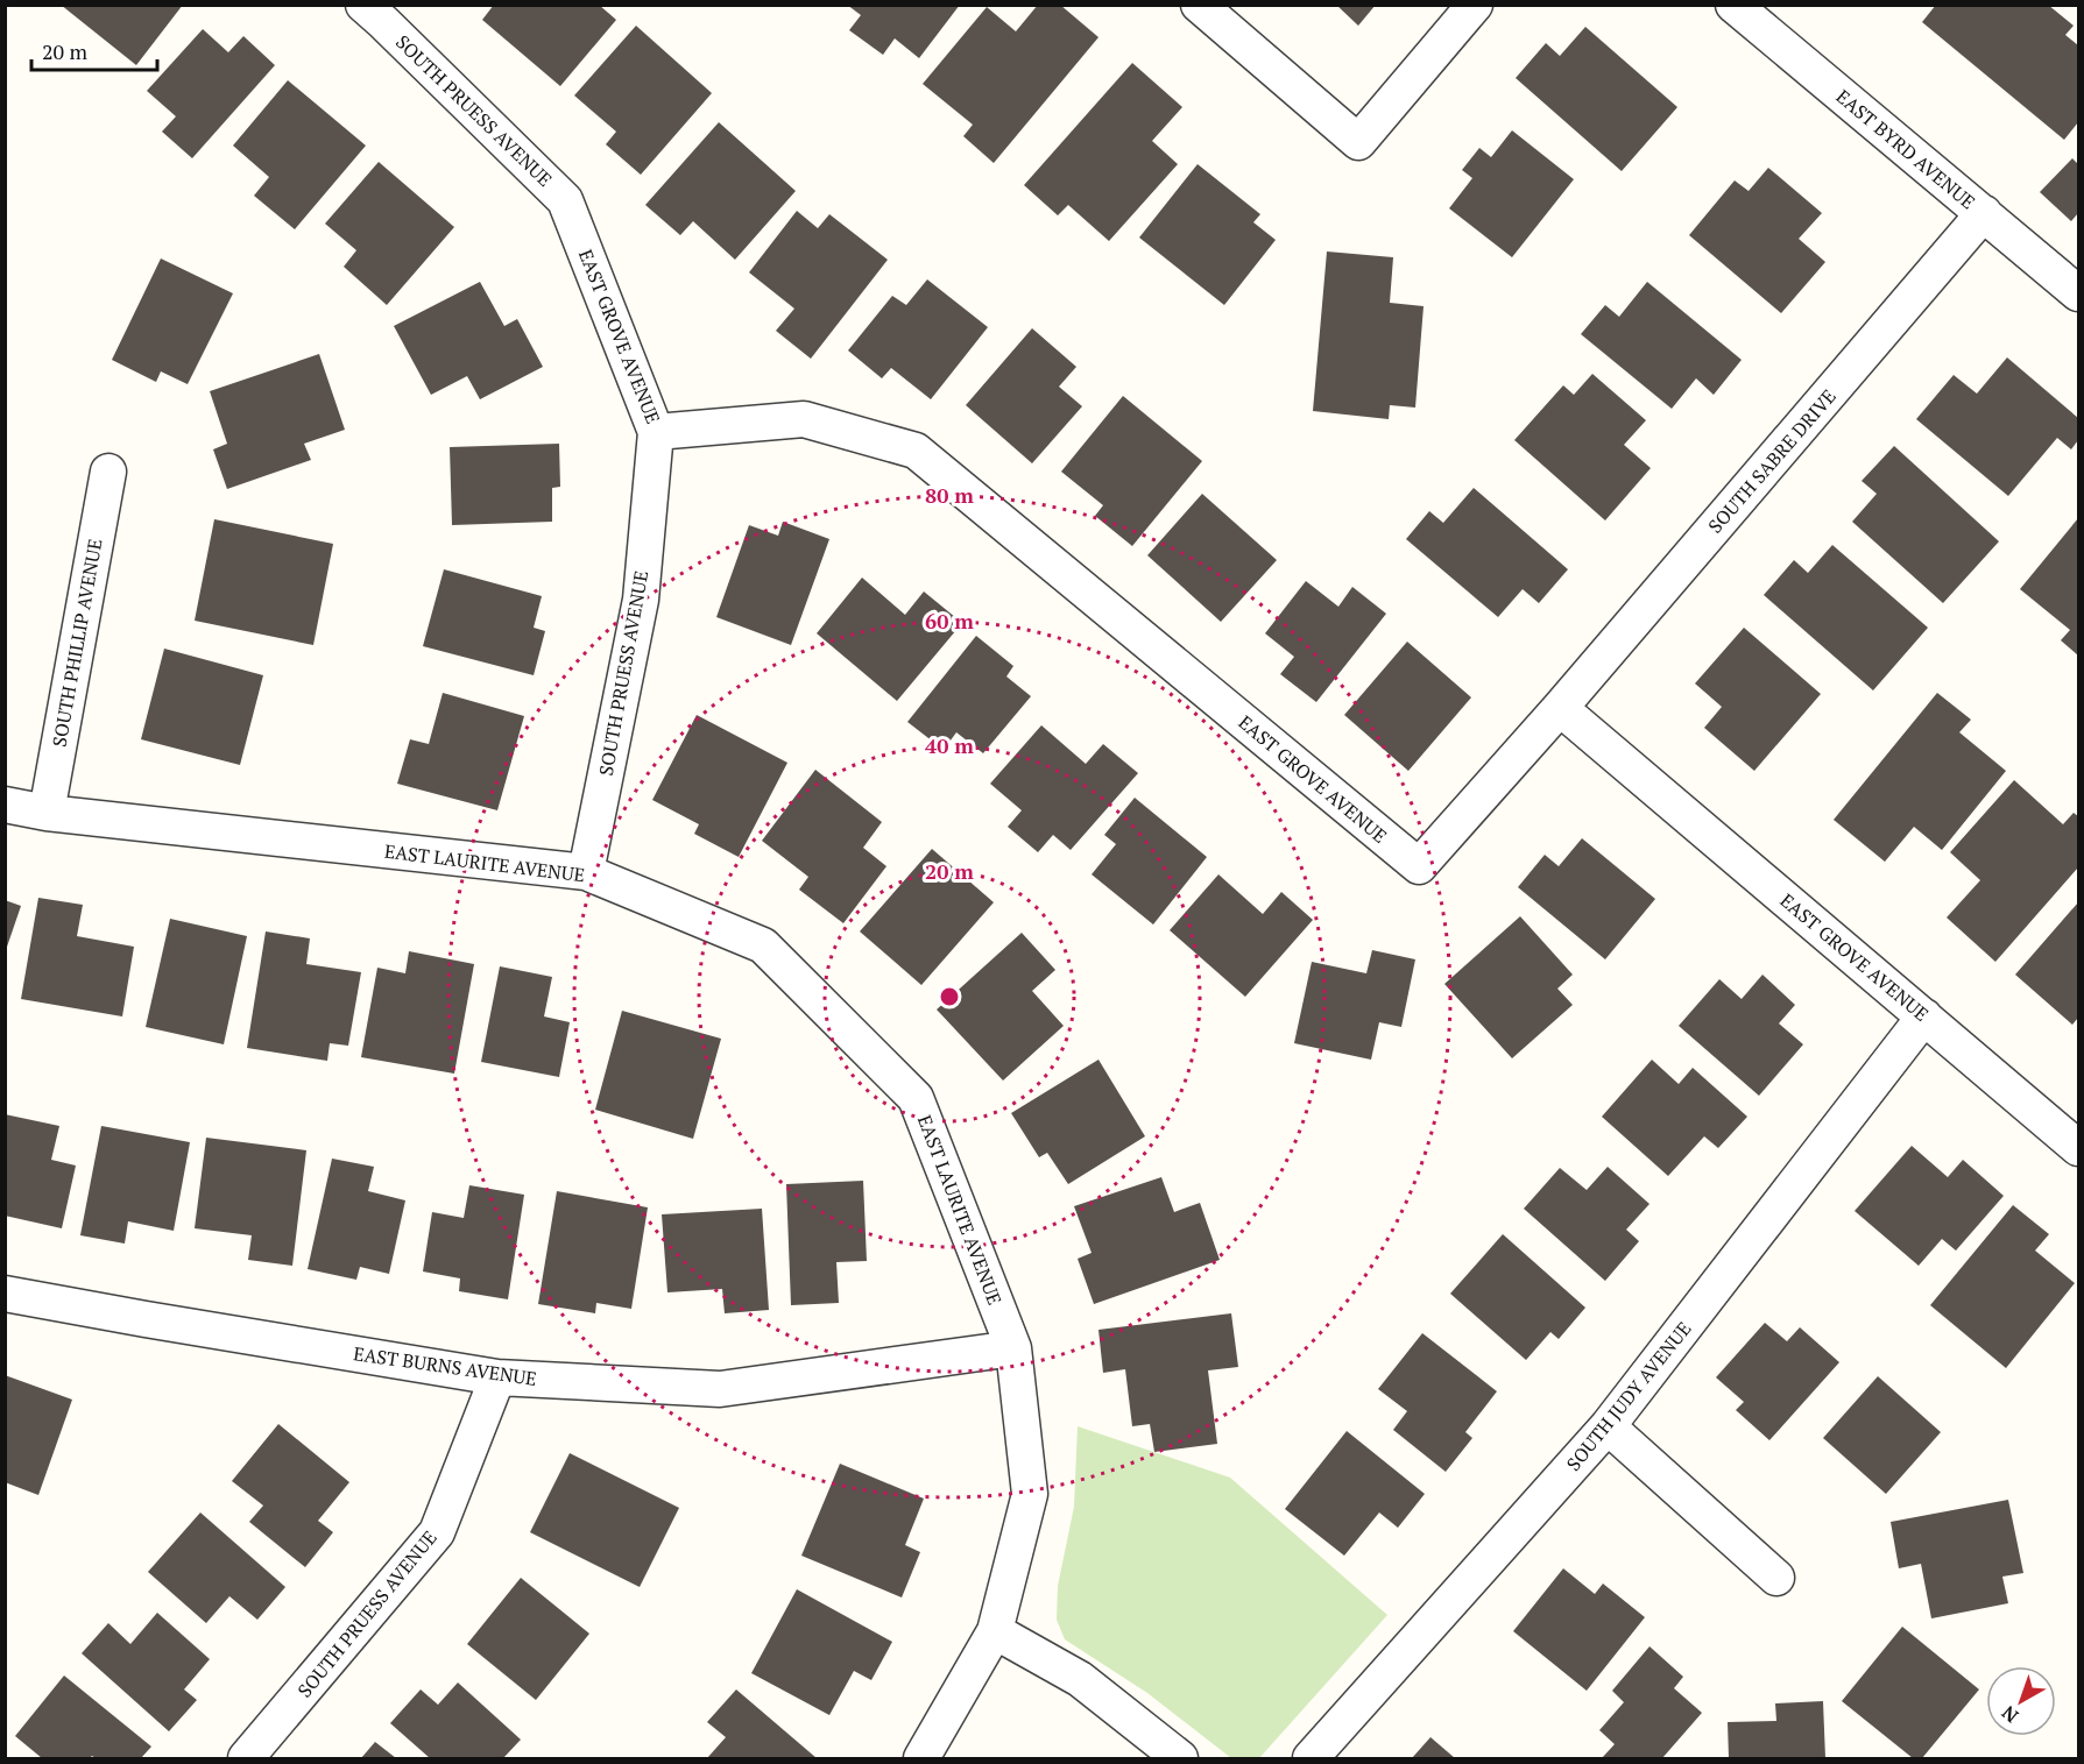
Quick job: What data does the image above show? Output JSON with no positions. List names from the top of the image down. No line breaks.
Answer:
{"streets":{"street":["SOUTH PRUESS AVENUE","EAST BYRD AVENUE","EAST GROVE AVENUE","SOUTH SABRE DRIVE","SOUTH PHILLIP AVENUE","EAST LAURITE AVENUE","EAST BURNS AVENUE","SOUTH JUDY AVENUE"]},"crossings":[["SOUTH PRUESS AVENUE","EAST GROVE AVENUE"],["SOUTH PRUESS AVENUE","EAST LAURITE AVENUE"],["SOUTH PRUESS AVENUE","EAST BURNS AVENUE"],["EAST BYRD AVENUE","SOUTH SABRE DRIVE"],["EAST GROVE AVENUE","SOUTH SABRE DRIVE"],["EAST GROVE AVENUE","SOUTH JUDY AVENUE"],["SOUTH PHILLIP AVENUE","EAST LAURITE AVENUE"],["EAST LAURITE AVENUE","EAST BURNS AVENUE"]],"scale_bar":"20 m","north":"bottom left","rings":["80 m","60 m","40 m","20 m"]}
